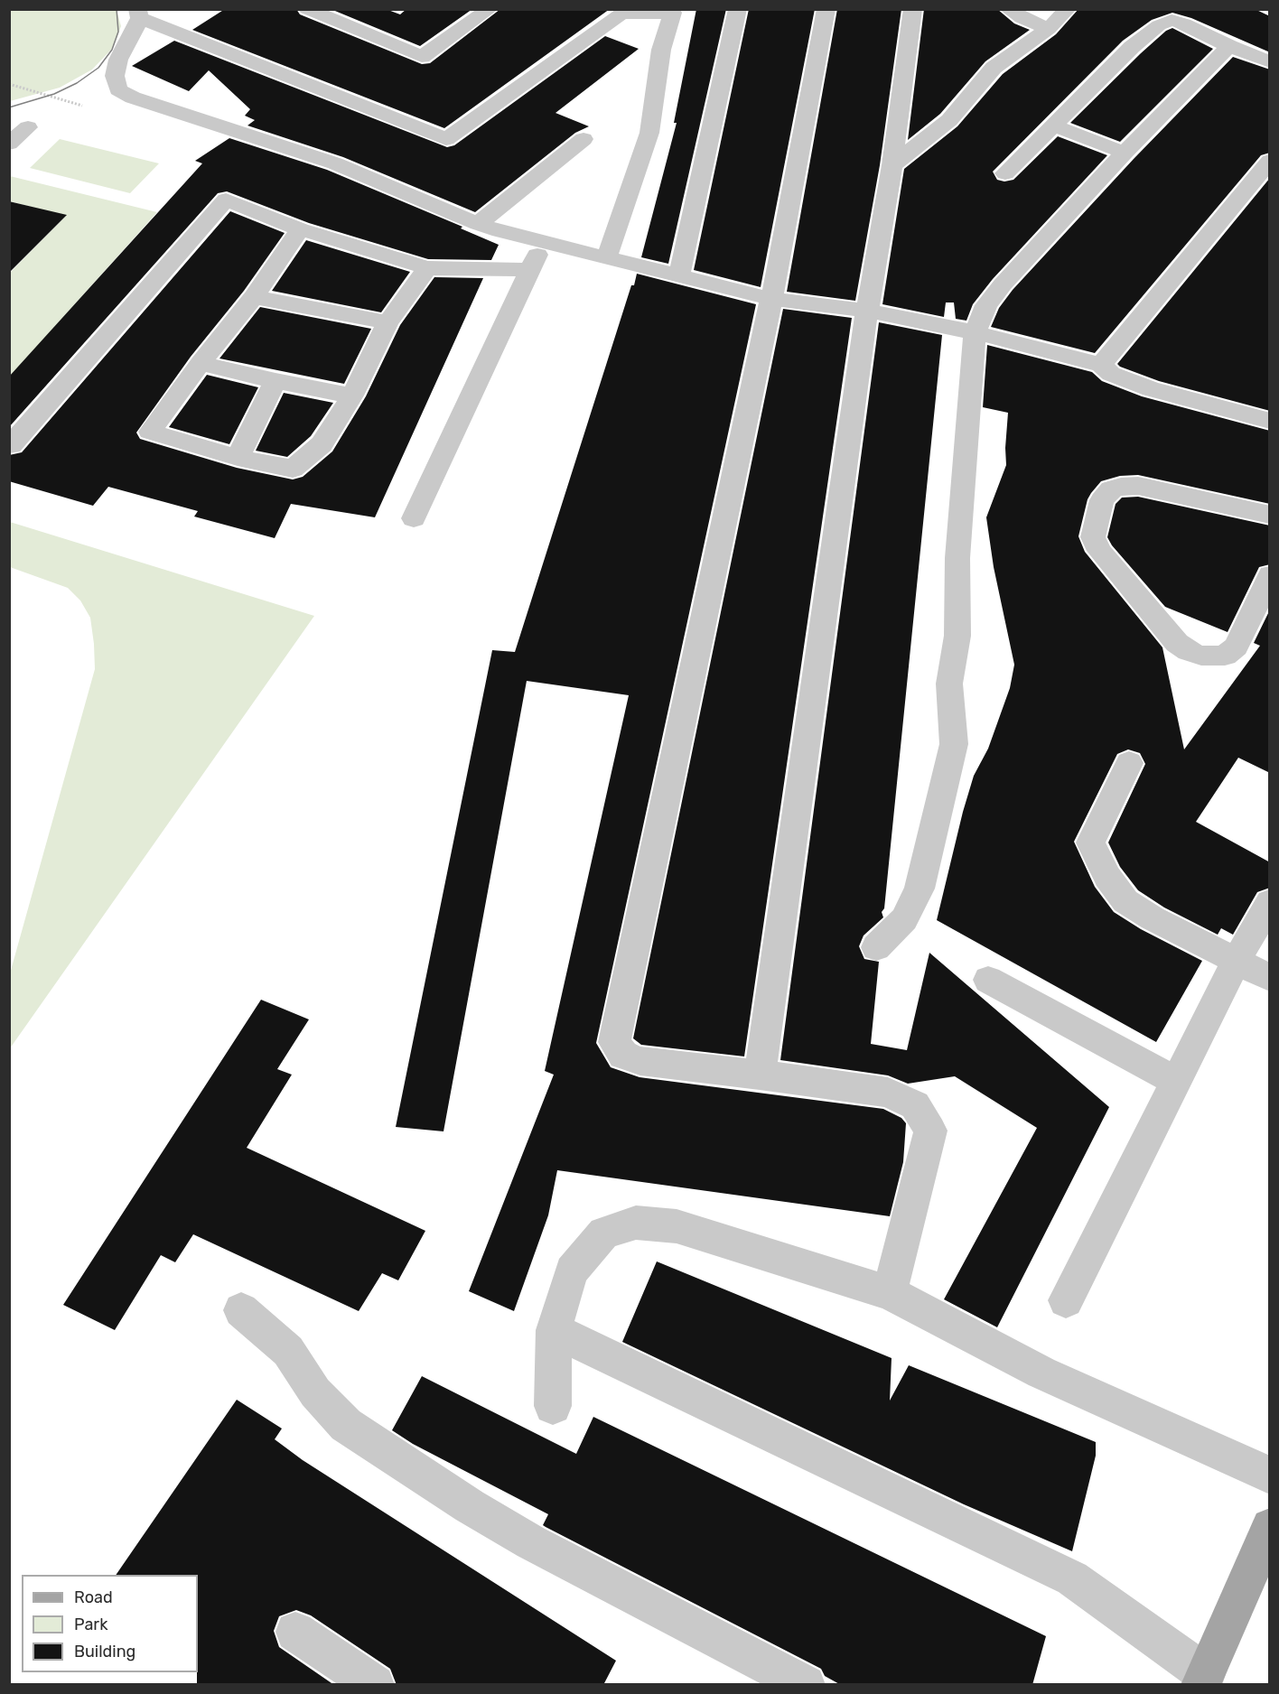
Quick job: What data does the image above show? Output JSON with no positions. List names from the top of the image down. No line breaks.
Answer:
{"legend":["Road","Park","Building"]}
